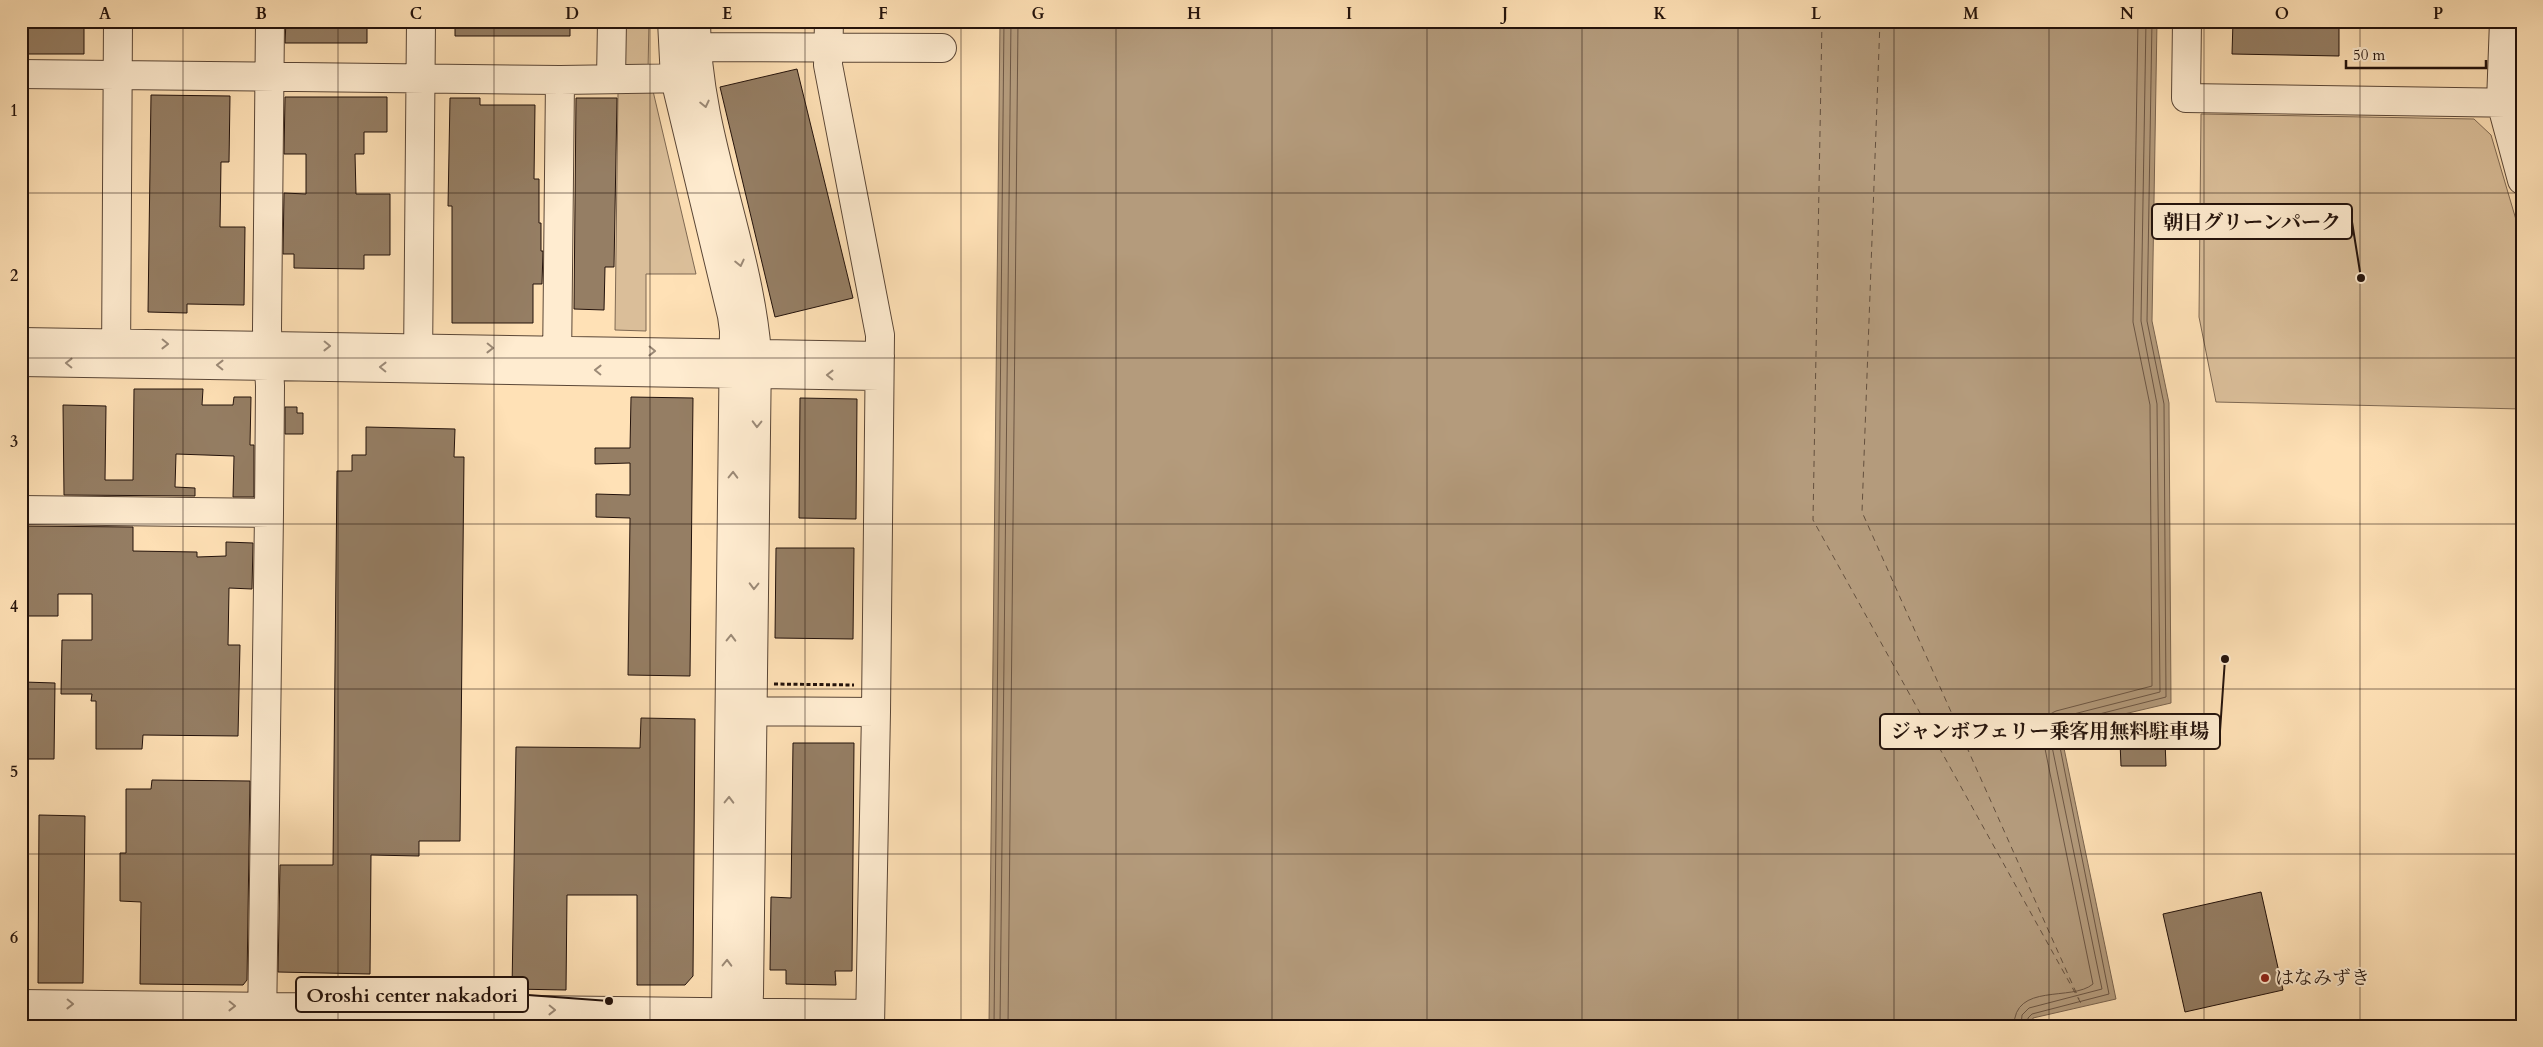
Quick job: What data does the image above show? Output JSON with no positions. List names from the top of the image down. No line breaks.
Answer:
{"places":["朝日グリーンパーク","ジャンボフェリー乗客用無料駐車場","はなみずき","Oroshi center nakadori"],"scale_bar":"50 m","grid":{"columns":["A","B","C","D","E","F","G","H","I","J","K","L","M","N","O","P"],"rows":["1","2","3","4","5","6"]}}
